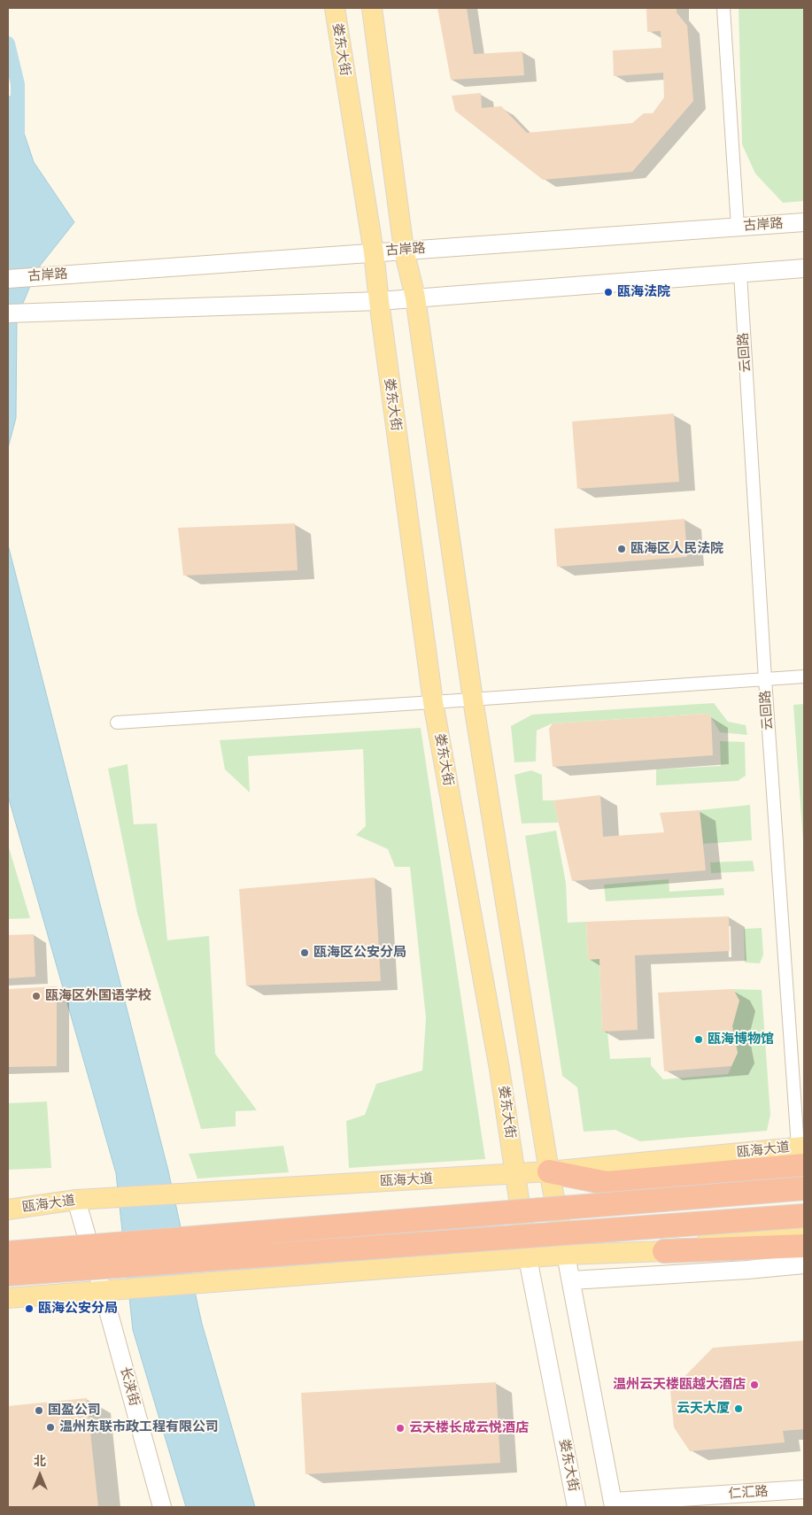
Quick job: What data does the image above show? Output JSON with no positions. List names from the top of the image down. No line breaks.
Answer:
{"streets":{"main road":["娄东大街","瓯海大道"],"street":["古岸路","云回路","长浃街","仁汇路"]},"crossings":[["娄东大街","古岸路"],["娄东大街","瓯海大道"],["瓯海大道","长浃街"]],"places":["瓯海法院","瓯海区人民法院","瓯海区公安分局","瓯海区外国语学校","瓯海博物馆","瓯海公安分局","温州云天楼瓯越大酒店","云天大厦","国盈公司","温州东联市政工程有限公司","云天楼长成云悦酒店"],"north":"top"}
